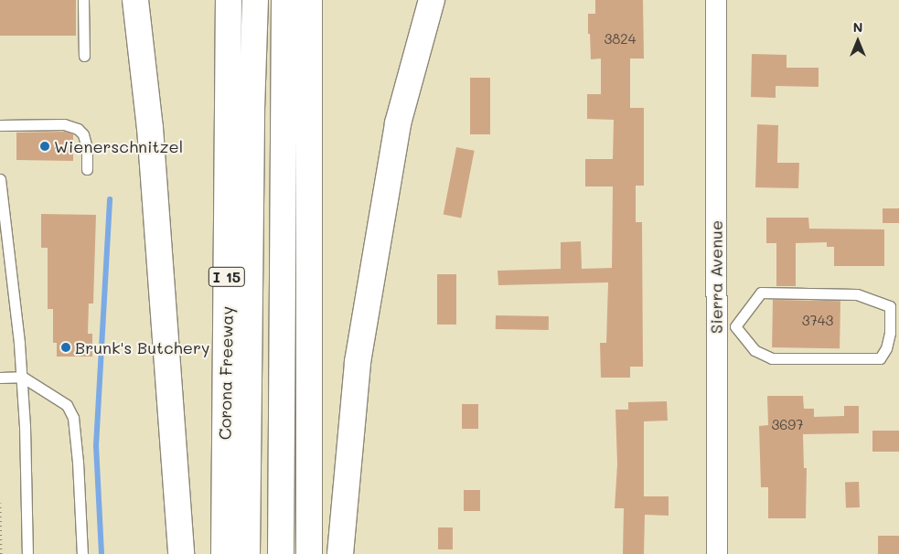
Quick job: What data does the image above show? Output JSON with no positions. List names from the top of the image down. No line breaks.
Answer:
{"streets":{"highway":["I 15","Corona Freeway"],"street":["Sierra Avenue"]},"places":["Wienerschnitzel","Brunk's Butchery"],"house_numbers":["3824","3743","3697"],"north":"top"}
